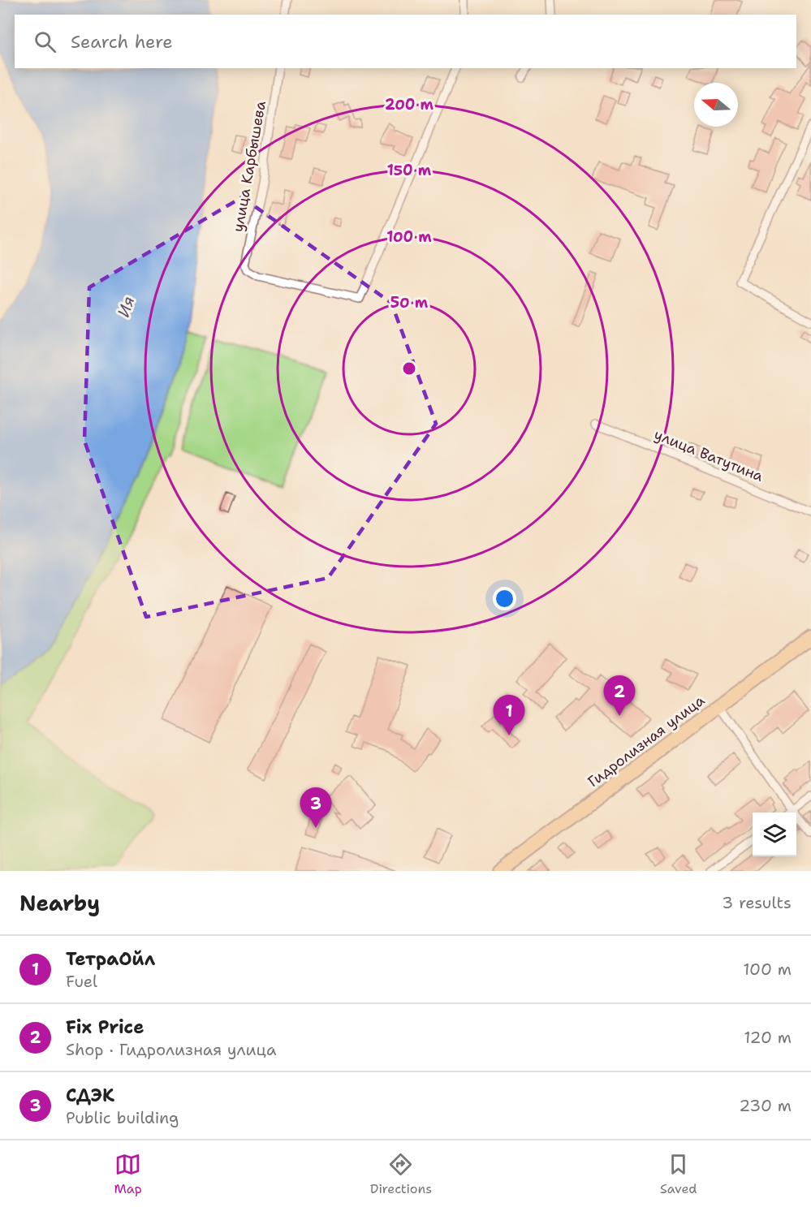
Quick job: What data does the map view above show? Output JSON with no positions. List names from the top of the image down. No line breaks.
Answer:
{"streets":{"highway":["Гидролизная улица"],"street":["улица Карбышева","улица Ватутина"]},"water":["Ия"],"north":"left","page":{"search":"Search here","pins":["2","1","3"],"heading":["Nearby","3 results"],"list":[{"mark":"1","name":"ТетраОйл","note":"Fuel","value":"100 m"},{"mark":"2","name":"Fix Price","note":"Shop · Гидролизная улица","value":"120 m"},{"mark":"3","name":"СДЭК","note":"Public building","value":"230 m"}],"nav":["Map","Directions","Saved"]},"rings":["200 m","150 m","100 m","50 m"]}
